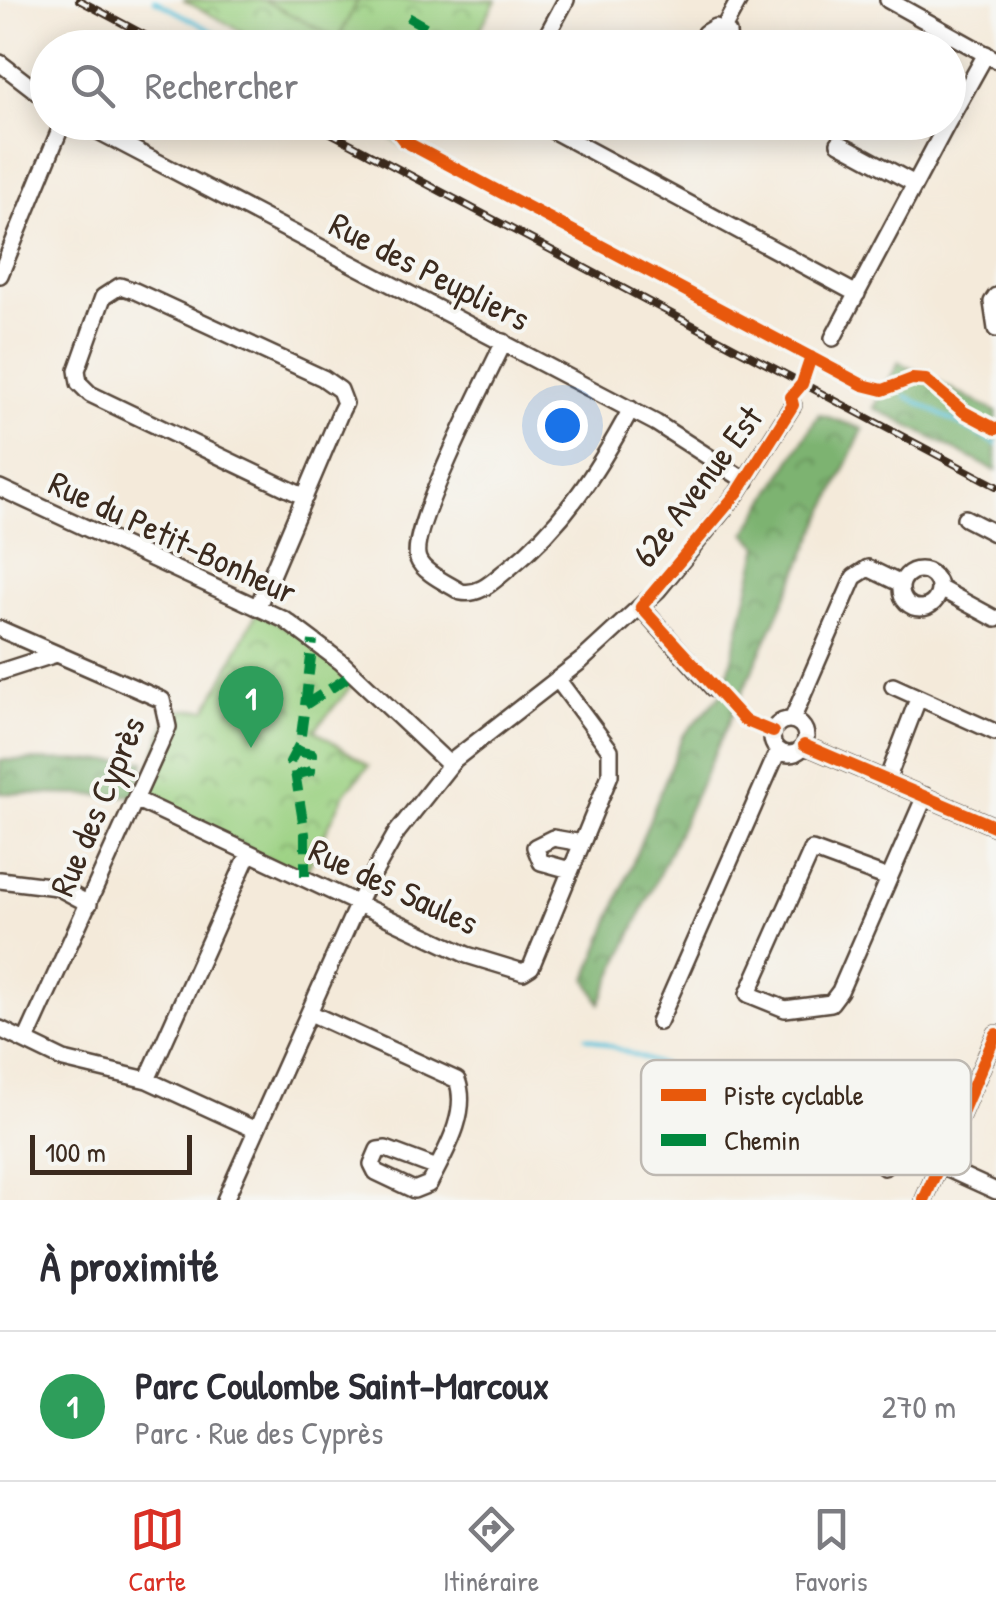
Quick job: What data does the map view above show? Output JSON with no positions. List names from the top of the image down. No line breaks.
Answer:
{"streets":{"street":["Rue des Peupliers","62e Avenue Est","Rue du Petit-Bonheur","Rue des Cyprès","Rue des Saules"]},"crossings":[["Rue des Peupliers","62e Avenue Est"],["62e Avenue Est","Rue du Petit-Bonheur"],["62e Avenue Est","Rue des Saules"],["Rue des Cyprès","Rue des Saules"]],"legend":["Piste cyclable","Chemin"],"scale_bar":"100 m","page":{"search":"Rechercher","pins":"1","scale":"100 m","heading":"À proximité","list":[{"mark":"1","name":"Parc Coulombe Saint-Marcoux","note":"Parc · Rue des Cyprès","value":"270 m"}],"nav":["Carte","Itinéraire","Favoris"]}}
